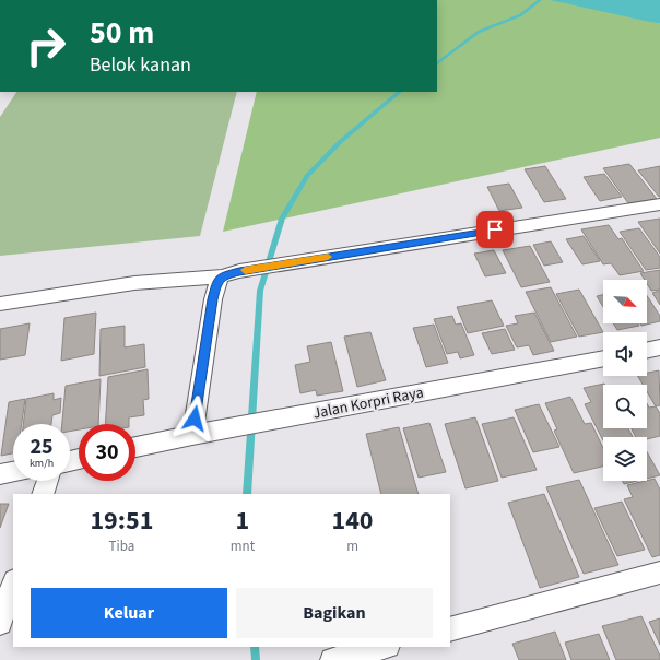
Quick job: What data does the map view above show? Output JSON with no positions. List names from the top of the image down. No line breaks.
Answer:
{"streets":{"street":["Jalan Korpri Raya"]},"north":"bottom right","page":{"turn":["50 m","Belok kanan"],"speed":"25 km/h","limit":"30","eta":["19:51","Tiba","1","mnt","140","m"],"buttons":["Keluar","Bagikan"]}}
